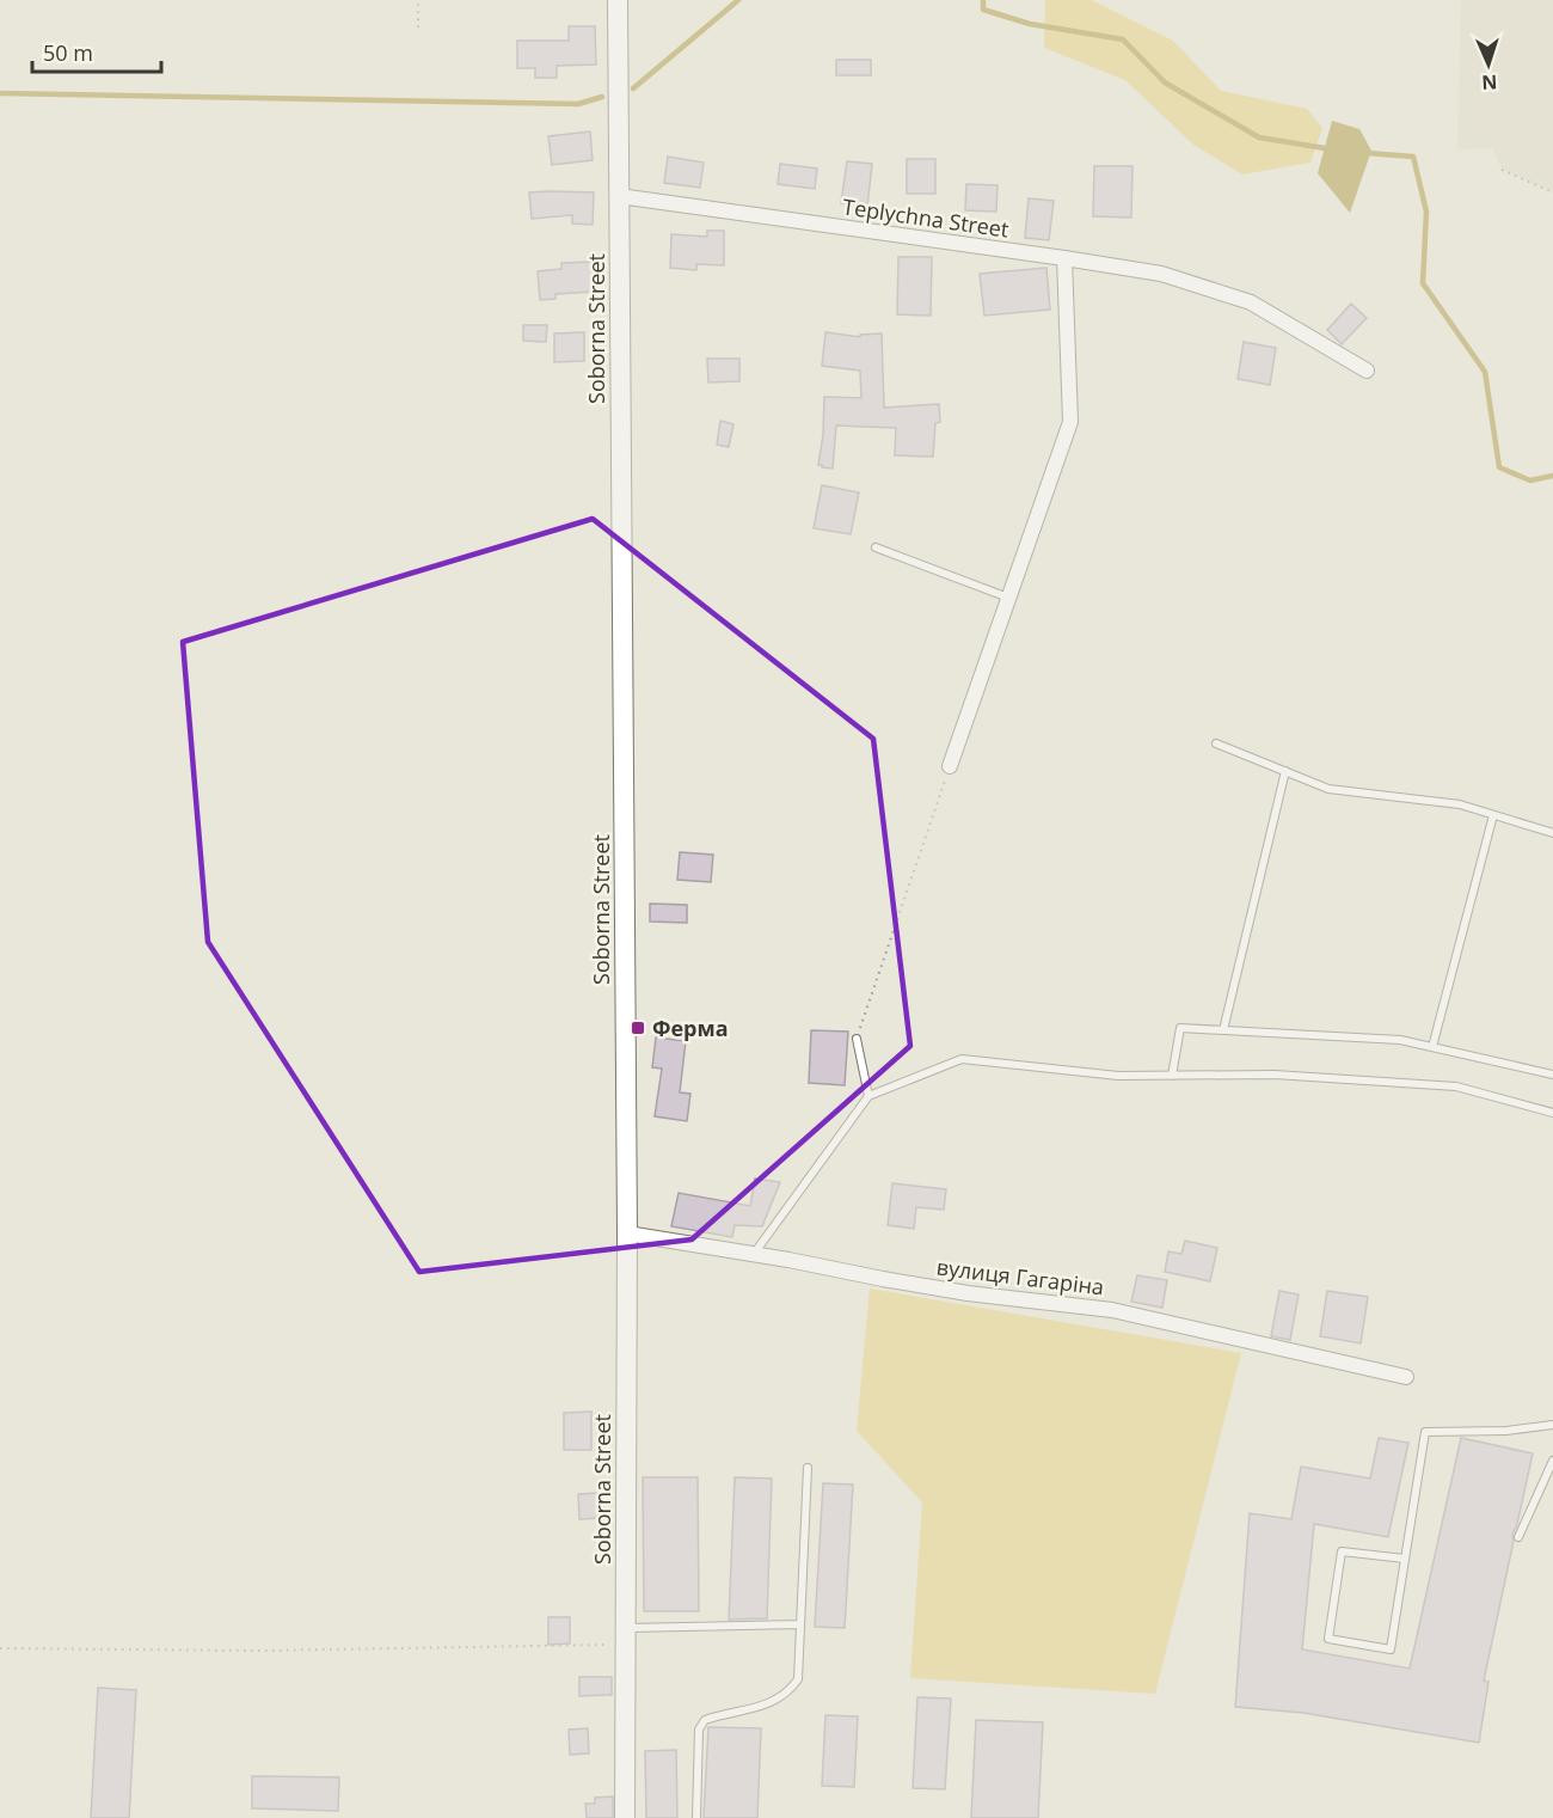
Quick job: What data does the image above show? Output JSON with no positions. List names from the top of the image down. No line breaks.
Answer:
{"streets":{"main road":["Soborna Street"],"street":["Teplychna Street","вулиця Гагаріна"]},"crossings":[["Teplychna Street","Soborna Street"],["Soborna Street","вулиця Гагаріна"]],"places":{"transit":["Ферма"]},"scale_bar":"50 m","north":"bottom"}
